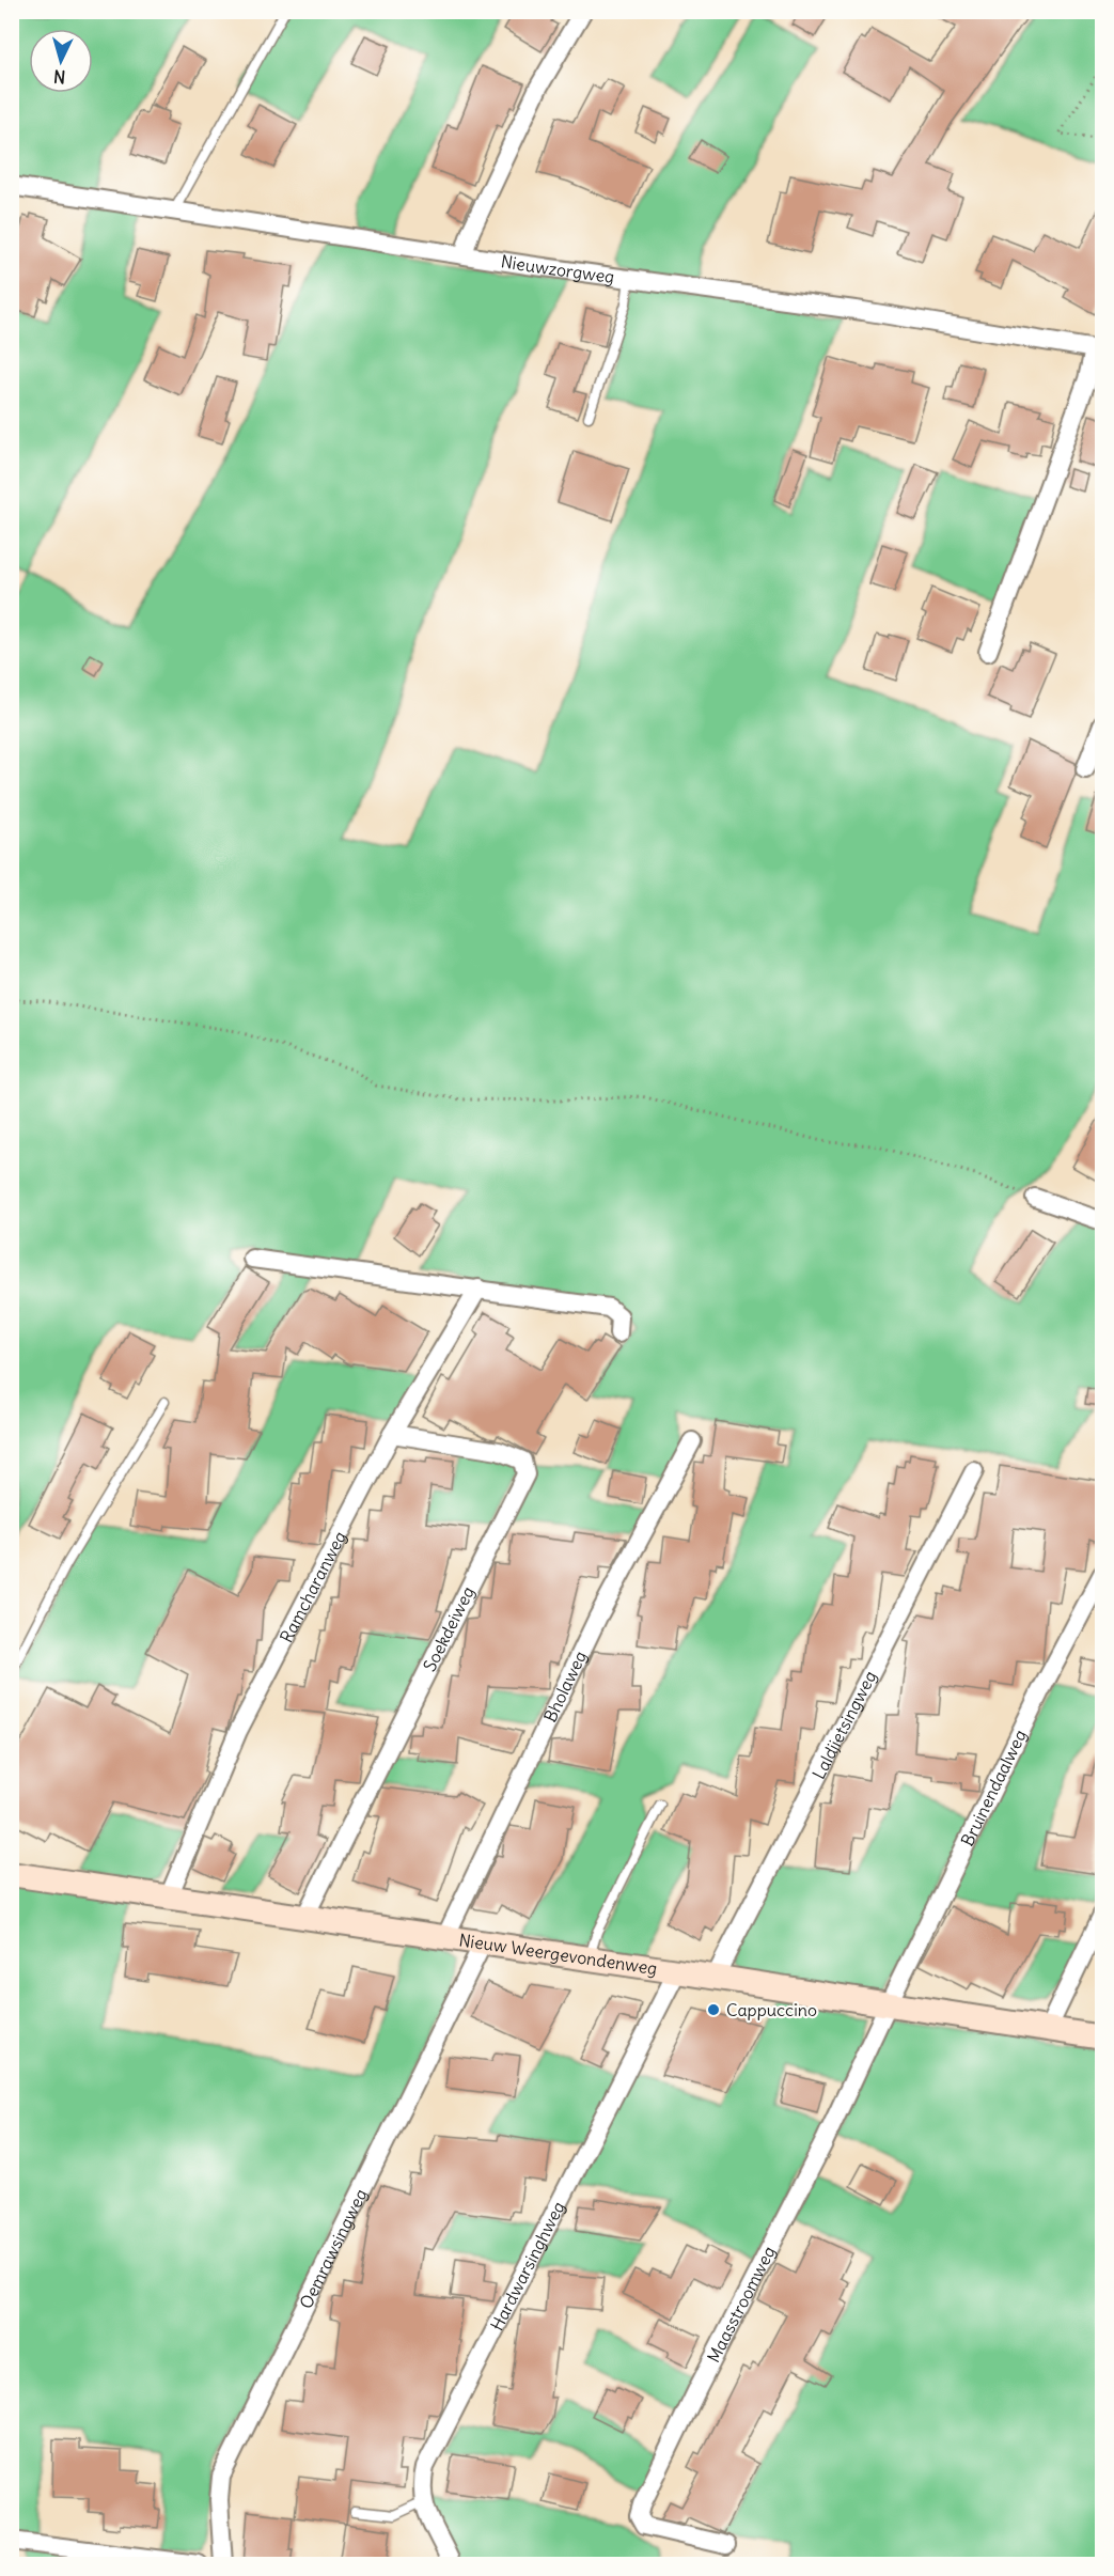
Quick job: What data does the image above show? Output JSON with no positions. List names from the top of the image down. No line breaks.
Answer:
{"streets":{"street":["Nieuwzorgweg","Ramcharanweg","Soekdeiweg","Bholaweg","Laldjietsingweg","Bruinendaalweg","Nieuw Weergevondenweg","Oemrawsingweg","Hardwarsinghweg","Maasstroomweg"]},"crossings":[["Ramcharanweg","Soekdeiweg"],["Ramcharanweg","Nieuw Weergevondenweg"],["Soekdeiweg","Nieuw Weergevondenweg"],["Bholaweg","Nieuw Weergevondenweg"],["Laldjietsingweg","Nieuw Weergevondenweg"],["Bruinendaalweg","Nieuw Weergevondenweg"],["Bruinendaalweg","Maasstroomweg"],["Nieuw Weergevondenweg","Oemrawsingweg"],["Nieuw Weergevondenweg","Hardwarsinghweg"],["Nieuw Weergevondenweg","Maasstroomweg"]],"places":["Cappuccino"],"north":"bottom"}
